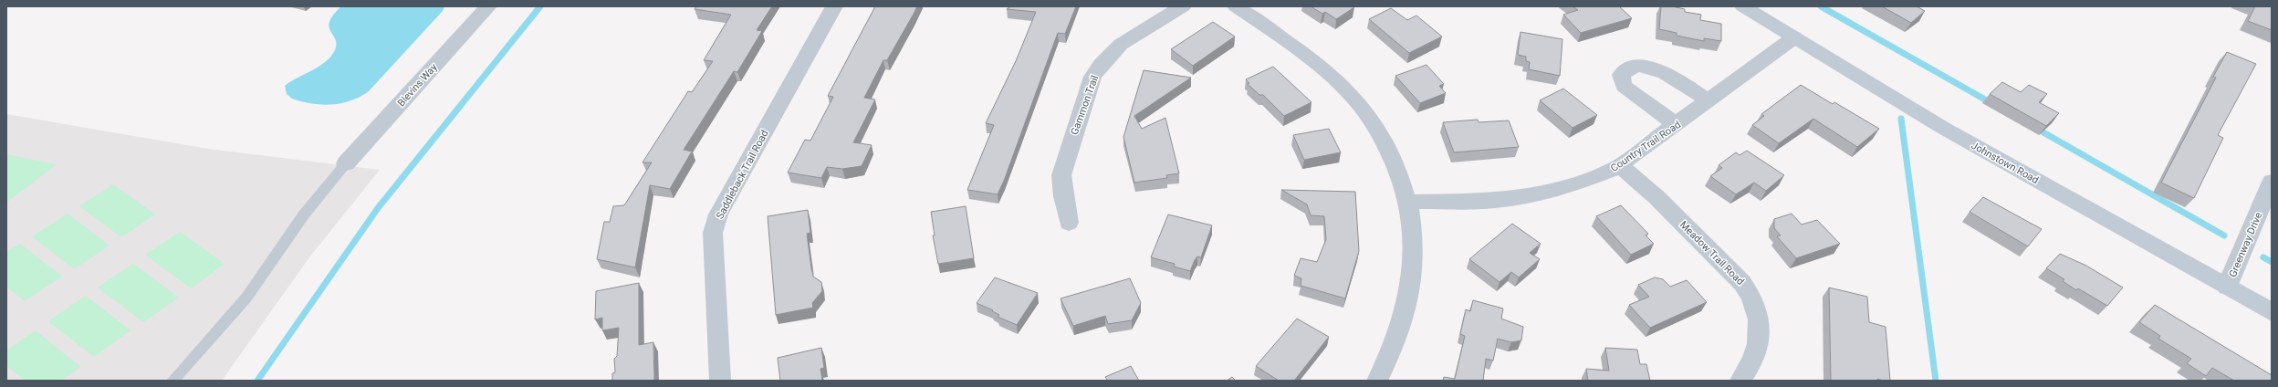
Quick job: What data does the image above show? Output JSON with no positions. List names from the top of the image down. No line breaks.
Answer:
{"streets":{"main road":["Johnstown Road"],"street":["Blevins Way","Gammon Trail","Country Trail Road","Saddleback Trail Road","Greenway Drive","Meadow Trail Road"]},"crossings":[["Country Trail Road","Johnstown Road"],["Country Trail Road","Meadow Trail Road"],["Johnstown Road","Greenway Drive"]]}
